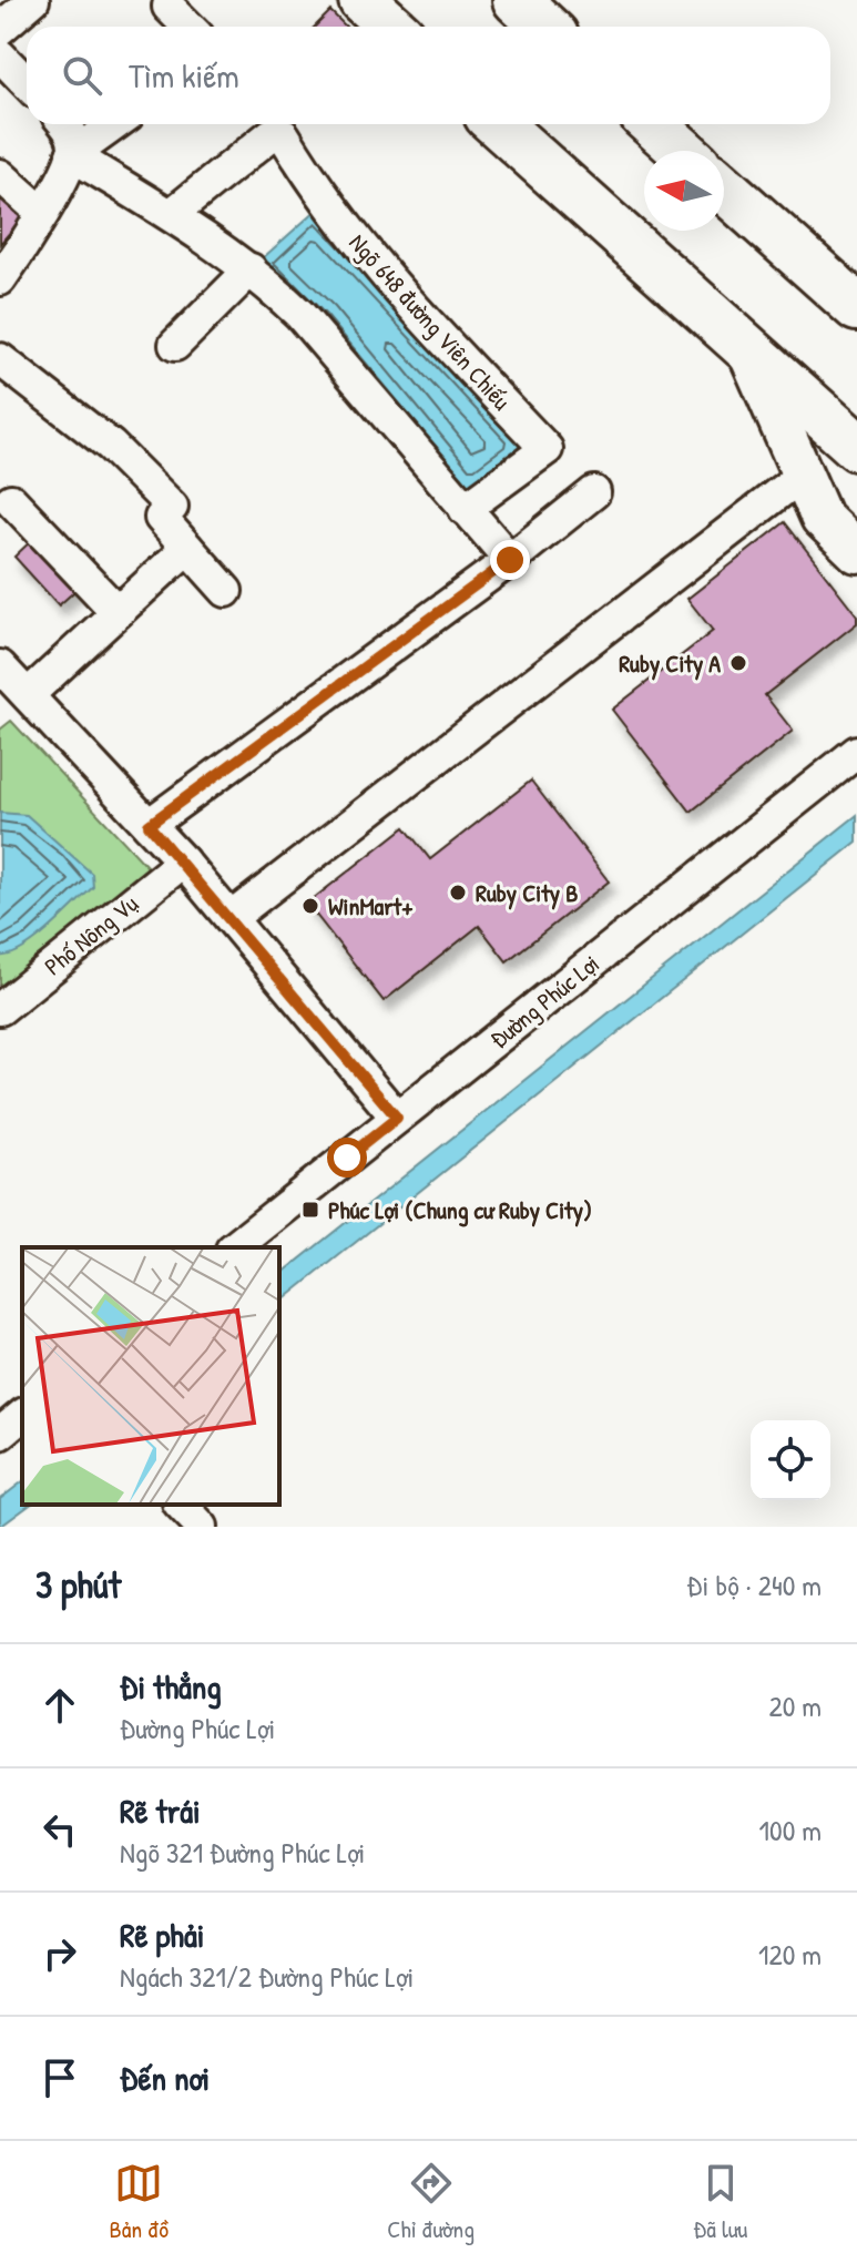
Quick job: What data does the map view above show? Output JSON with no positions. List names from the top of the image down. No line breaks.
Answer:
{"streets":{"street":["Ngõ 648 đường Viên Chiếu","Phố Nông Vụ","Đường Phúc Lợi"]},"places":{"other":["Ruby City A","Ruby City B","WinMart+"],"transit":["Phúc Lợi (Chung cư Ruby City)"]},"north":"left","page":{"search":"Tìm kiếm","heading":["3 phút","Đi bộ · 240 m"],"list":[["Đi thẳng","Đường Phúc Lợi","20 m"],["Rẽ trái","Ngõ 321 Đường Phúc Lợi","100 m"],["Rẽ phải","Ngách 321/2 Đường Phúc Lợi","120 m"],"Đến nơi"],"nav":["Bản đồ","Chỉ đường","Đã lưu"]}}
